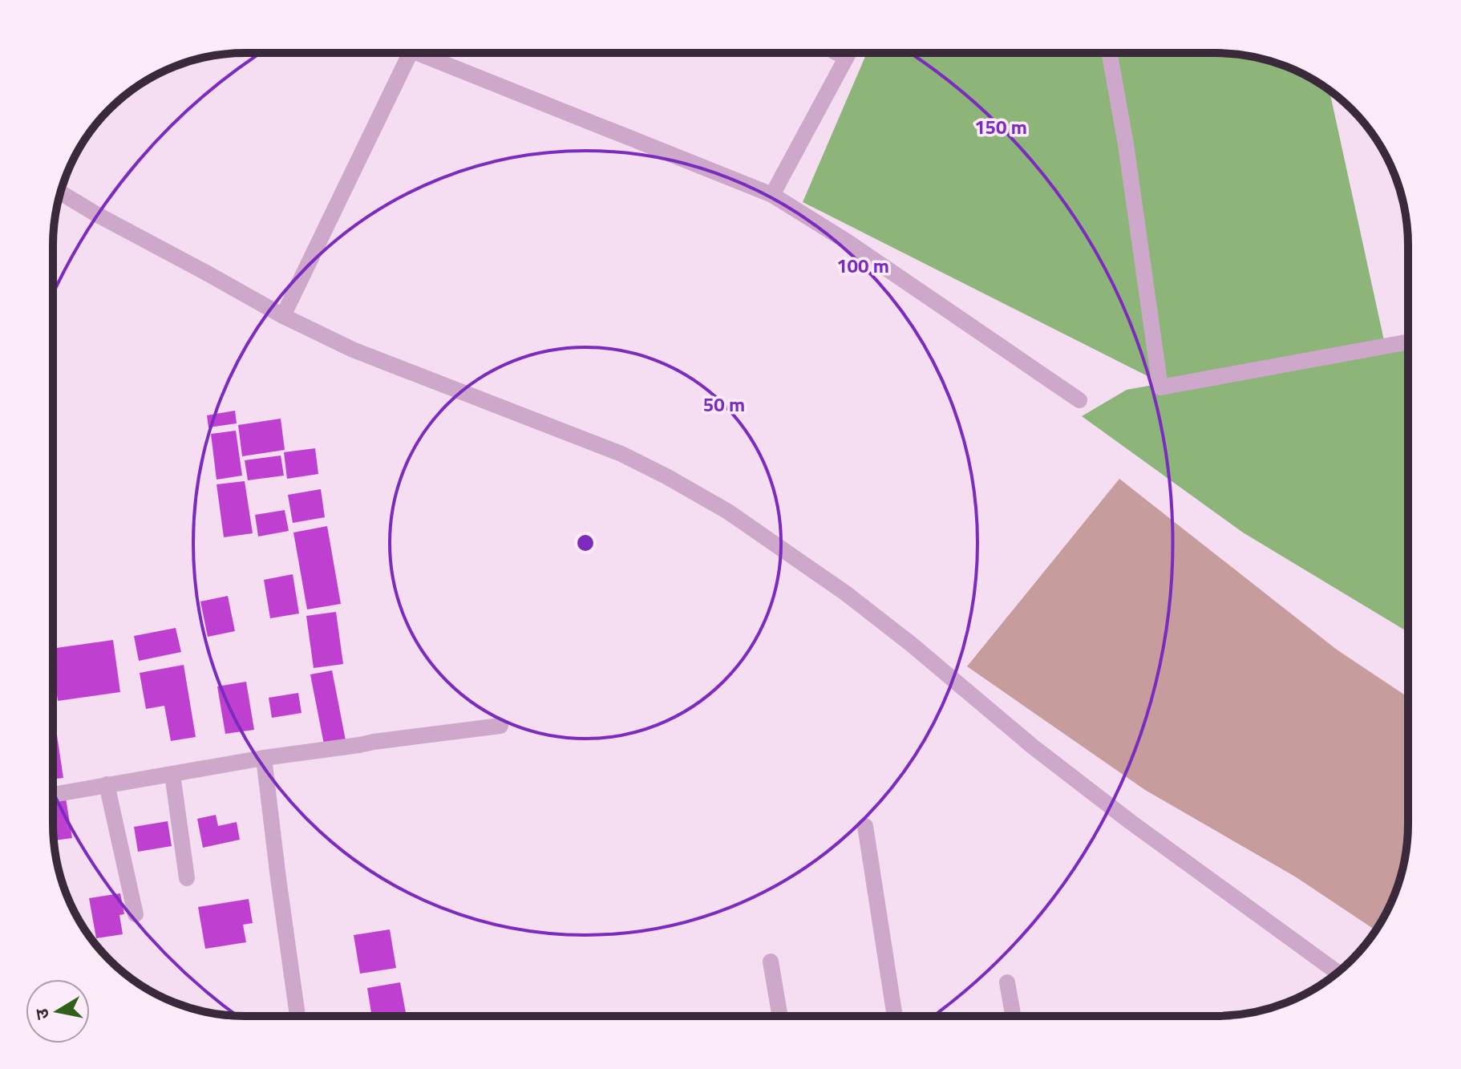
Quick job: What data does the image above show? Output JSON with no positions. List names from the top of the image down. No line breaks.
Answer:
{"north":"left","rings":["150 m","100 m","50 m"]}
